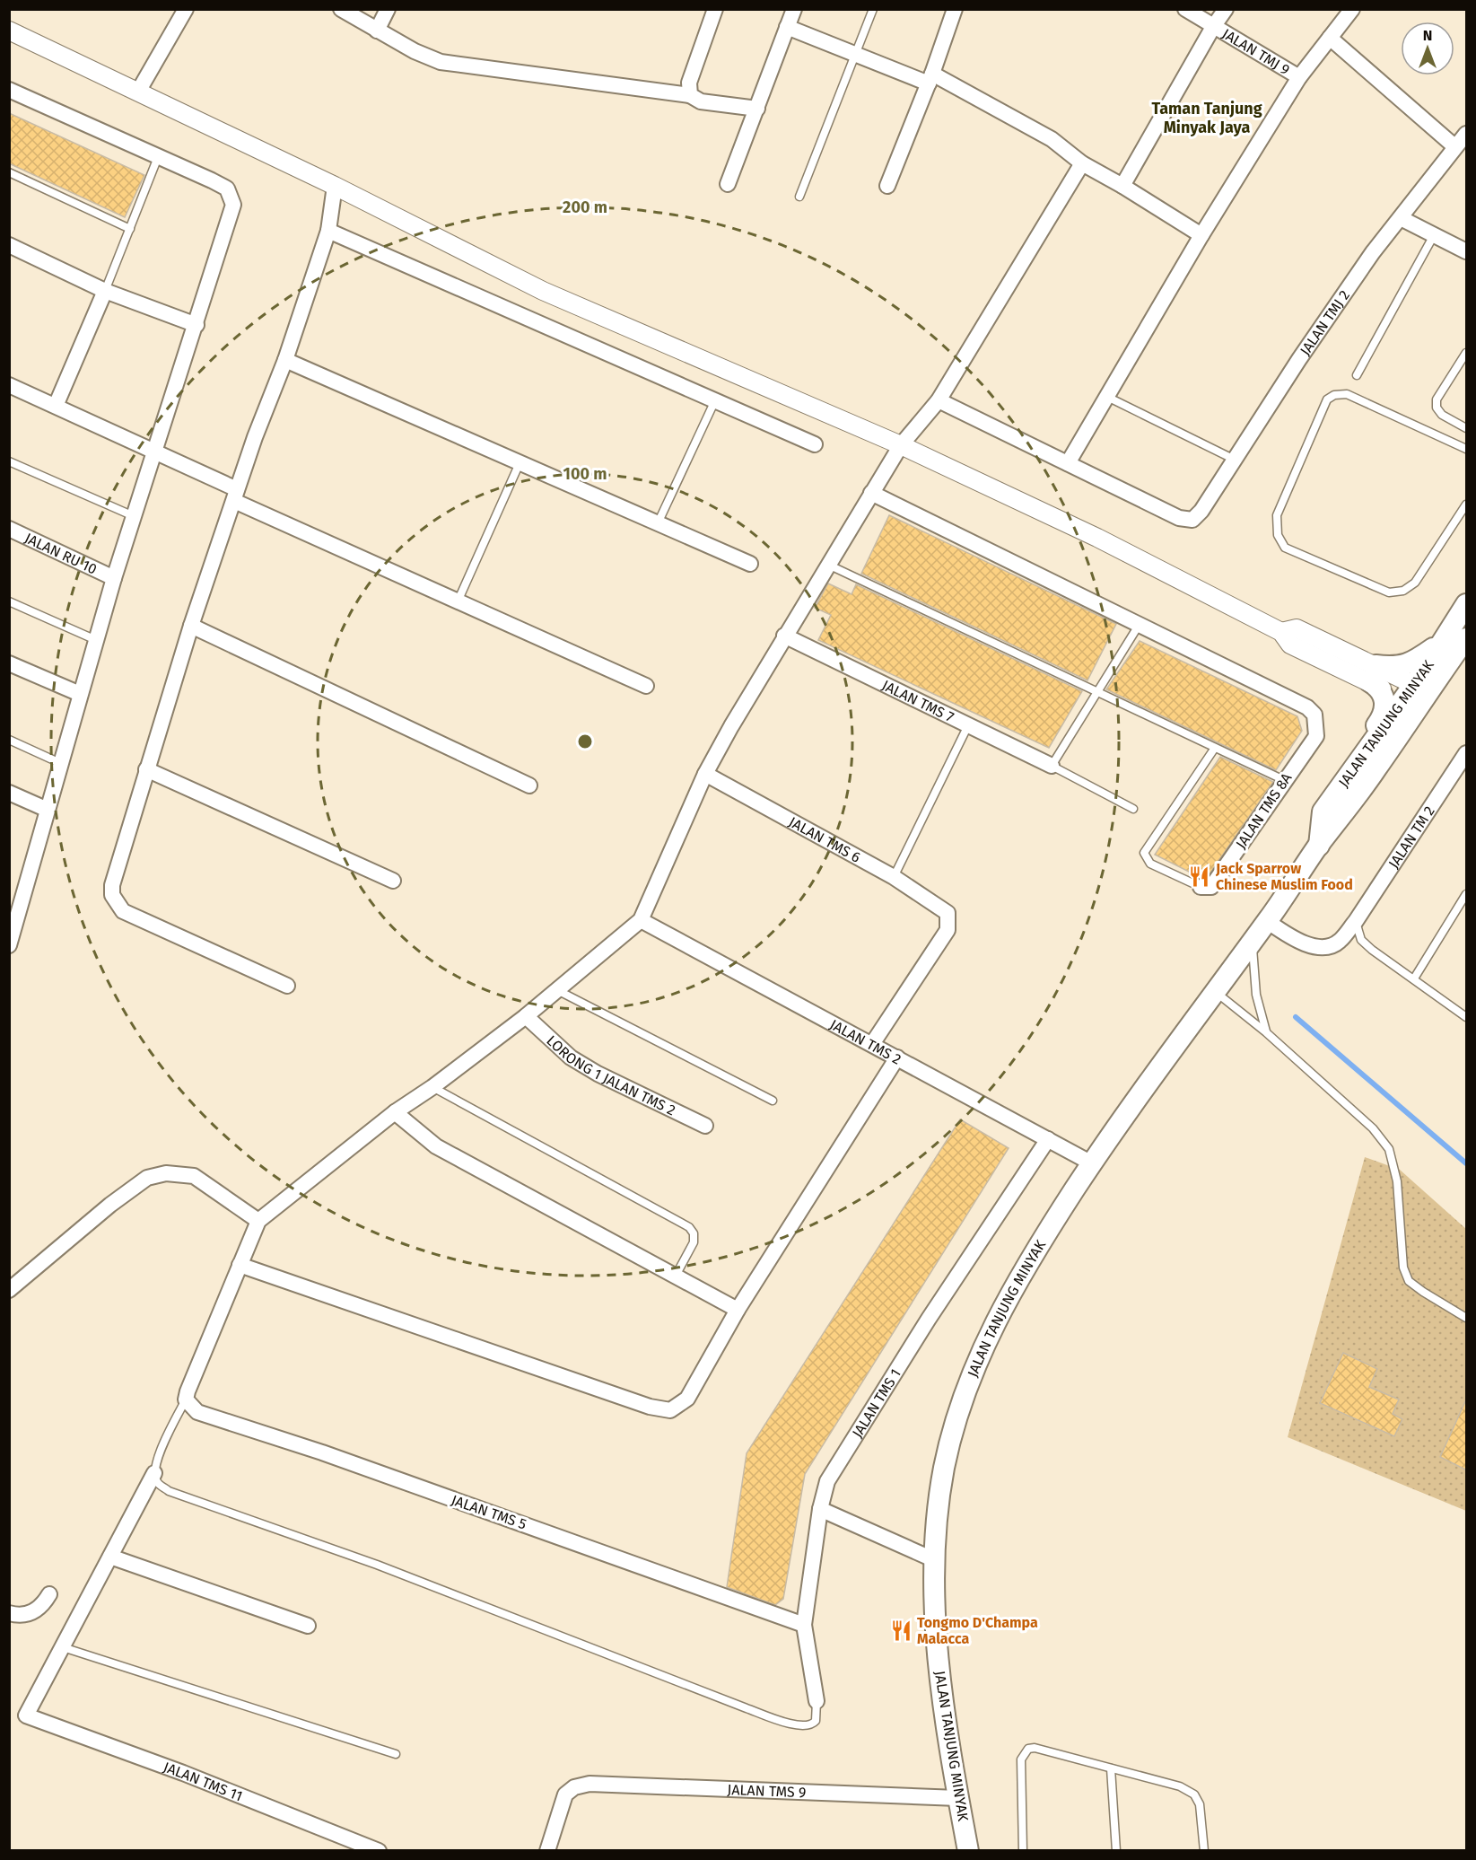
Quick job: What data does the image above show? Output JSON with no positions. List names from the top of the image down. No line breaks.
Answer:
{"streets":{"main road":["JALAN TANJUNG MINYAK"],"street":["JALAN TMJ 9","JALAN TMJ 2","JALAN RU 10","JALAN TMS 7","JALAN TMS 8A","JALAN TM 2","JALAN TMS 6","JALAN TMS 2","LORONG 1 JALAN TMS 2","JALAN TMS 1","JALAN TMS 5","JALAN TMS 11","JALAN TMS 9"]},"crossings":[["JALAN TANJUNG MINYAK","JALAN TM 2"],["JALAN TANJUNG MINYAK","JALAN TMS 2"],["JALAN TANJUNG MINYAK","JALAN TMS 9"],["JALAN TMS 6","JALAN TMS 2"],["JALAN TMS 2","JALAN TMS 1"],["JALAN TMS 1","JALAN TMS 5"]],"districts":["Taman Tanjung Minyak Jaya"],"places":{"restaurant":["Jack Sparrow Chinese Muslim Food","Tongmo D'Champa Malacca"]},"north":"top","rings":["200 m","100 m"]}
